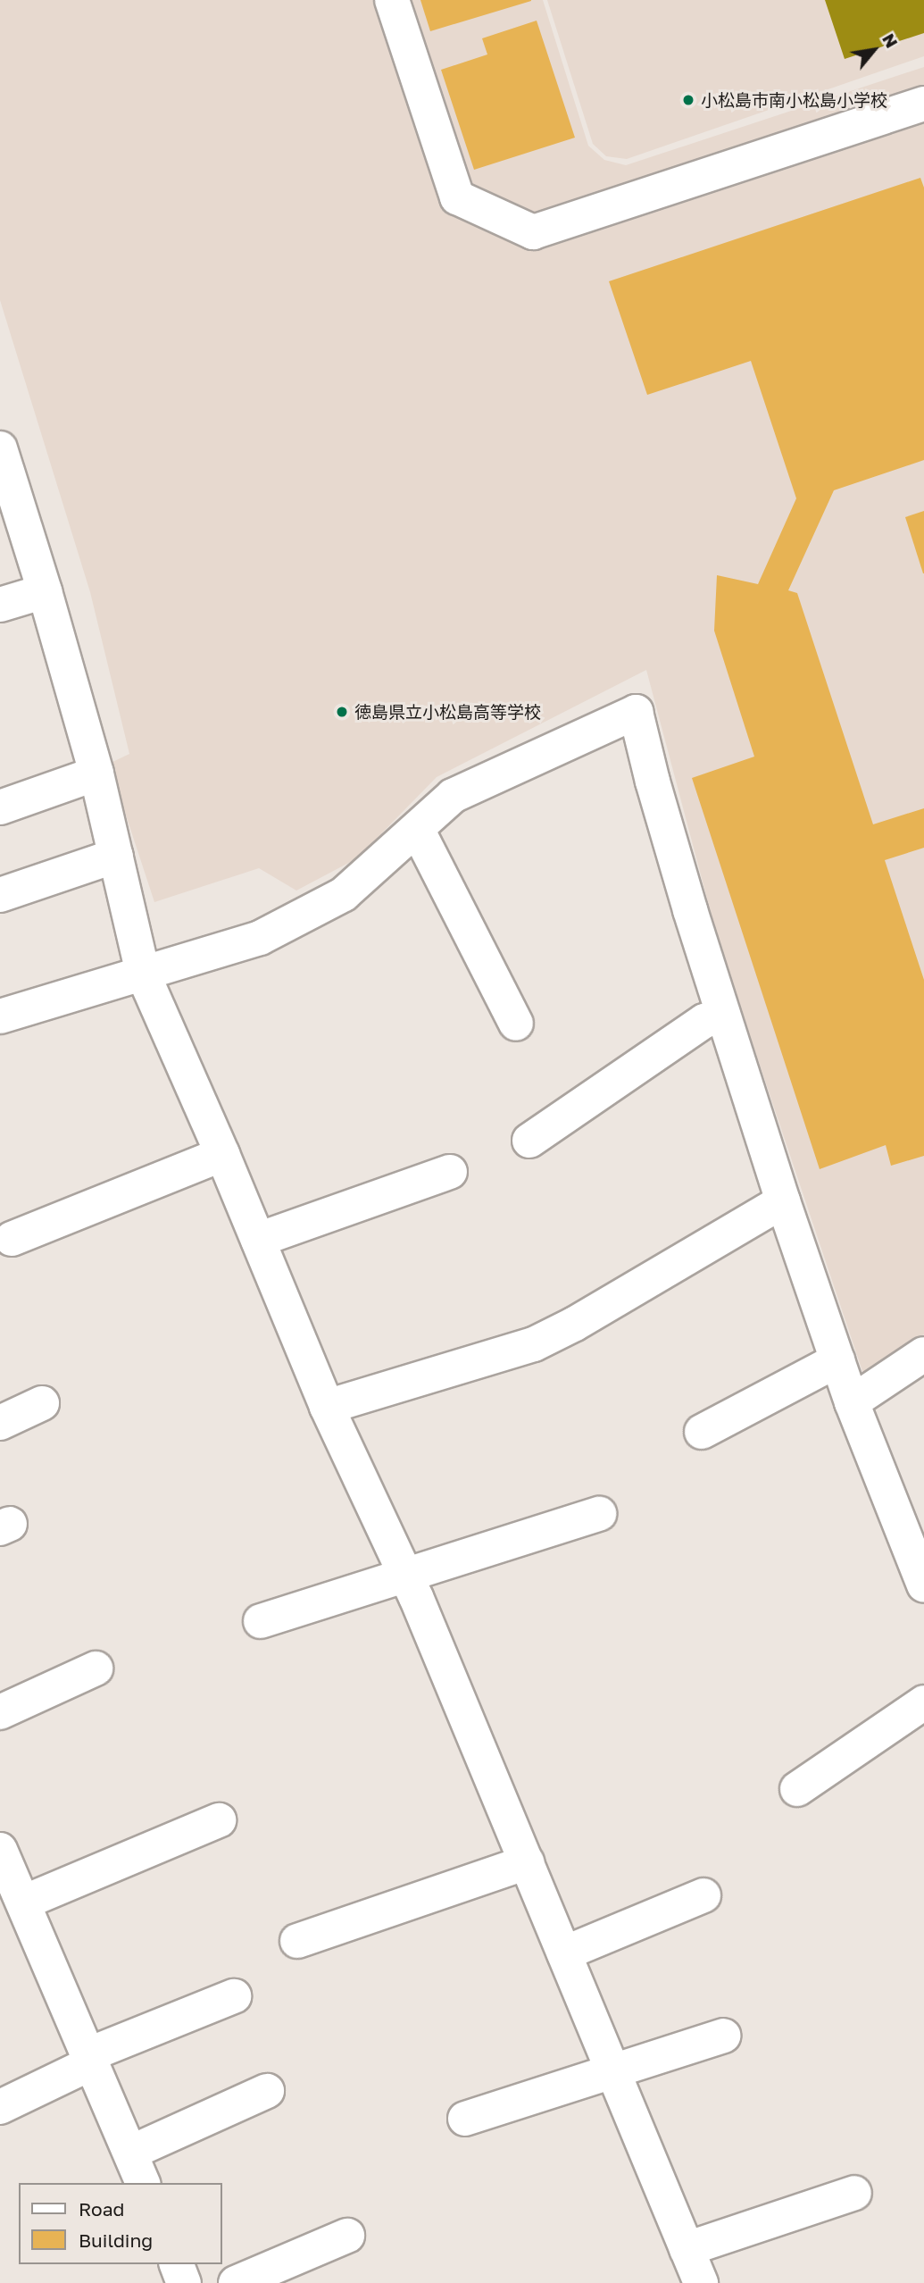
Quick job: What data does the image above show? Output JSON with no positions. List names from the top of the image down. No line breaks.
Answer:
{"places":["小松島市南小松島小学校","徳島県立小松島高等学校"],"legend":["Road","Building"],"north":"top right"}
